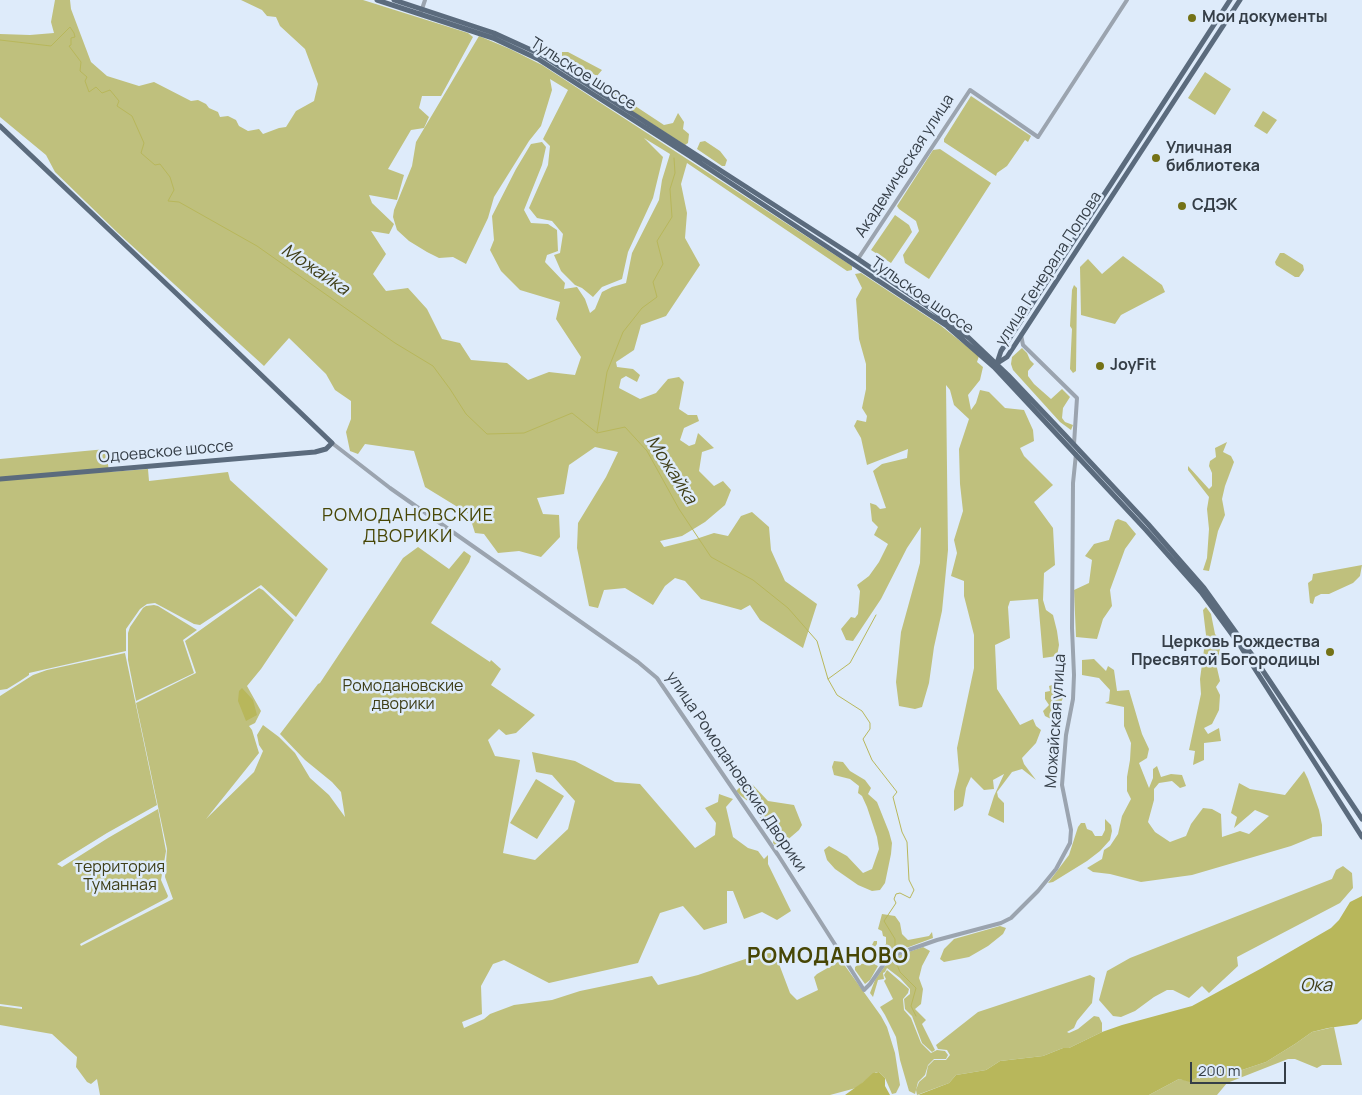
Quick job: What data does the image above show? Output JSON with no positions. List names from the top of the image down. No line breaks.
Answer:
{"streets":{"main road":["Тульское шоссе","улица Генерала Попова","Одоевское шоссе"],"street":["Академическая улица","Можайская улица","улица Ромодановские Дворики"]},"crossings":[["Тульское шоссе","Академическая улица"],["Тульское шоссе","улица Генерала Попова"],["Тульское шоссе","Можайская улица"],["Одоевское шоссе","улица Ромодановские Дворики"],["Можайская улица","улица Ромодановские Дворики"]],"districts":["РОМОДАНОВСКИЕ ДВОРИКИ","РОМОДАНОВО"],"water":["Можайка","Ока"],"parks":["Ромодановские дворики","территория Туманная"],"places":["Мои документы","Уличная библиотека","СДЭК","JoyFit","Церковь Рождества Пресвятой Богородицы"],"scale_bar":"200 m"}
